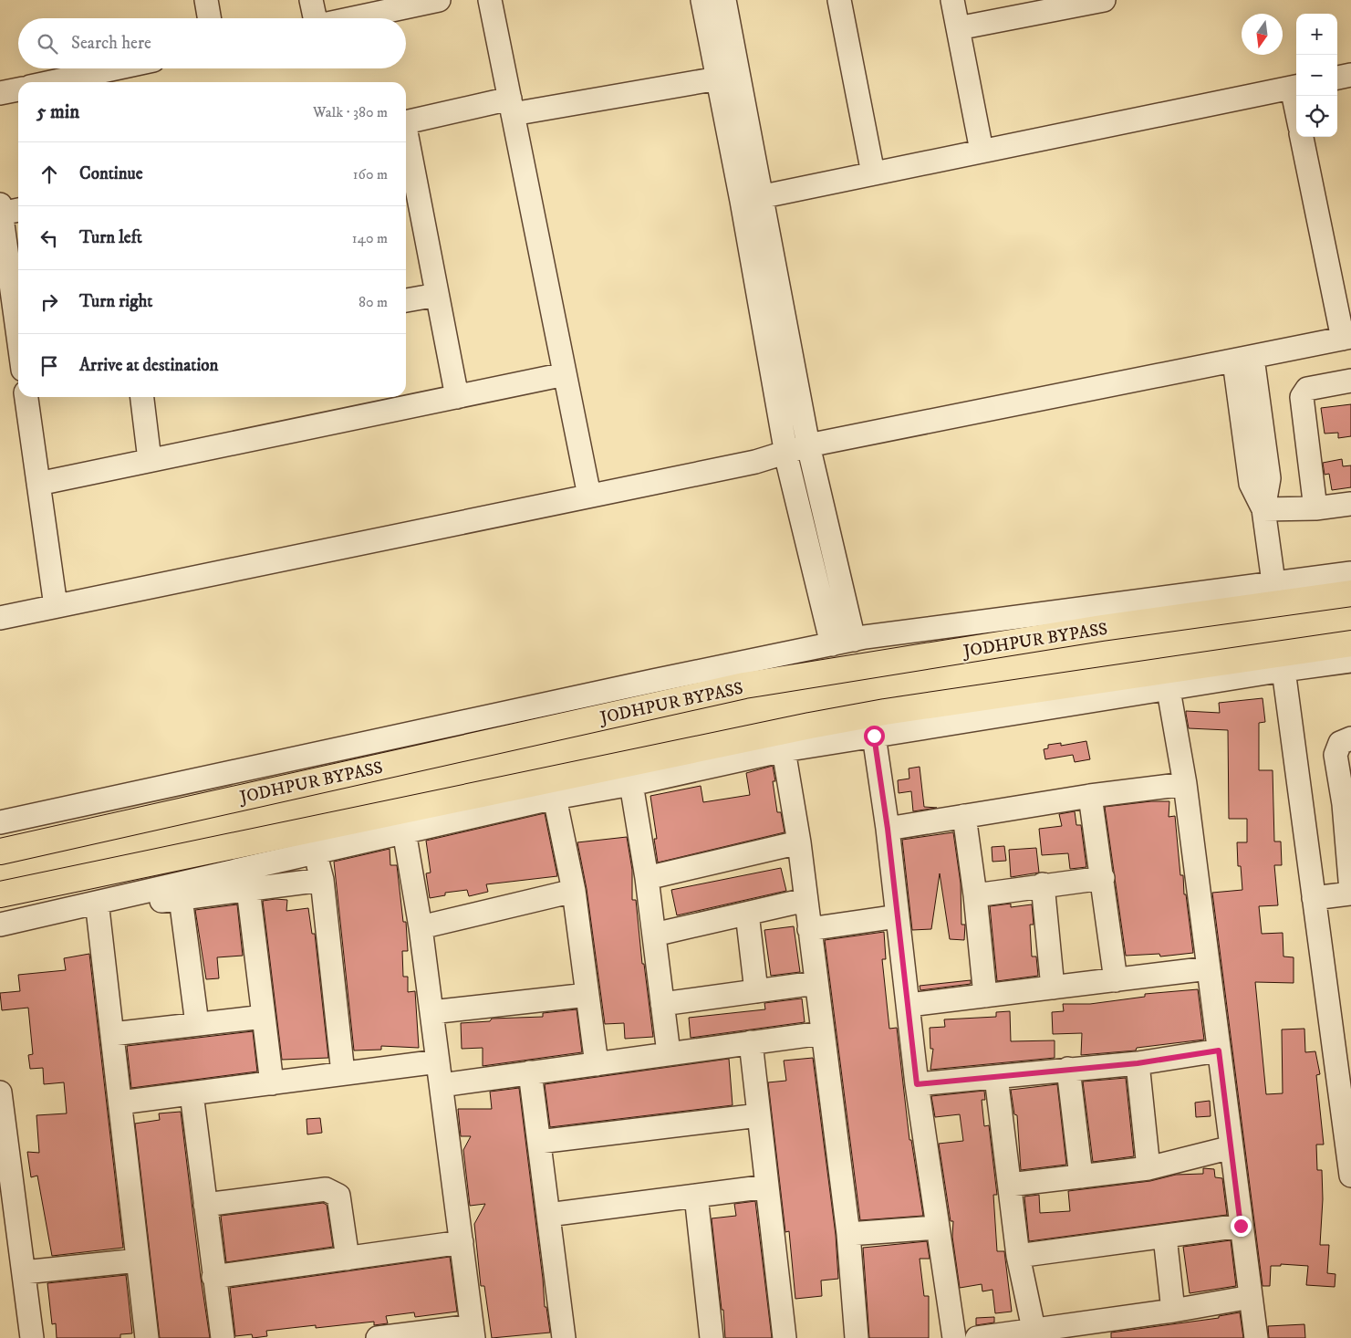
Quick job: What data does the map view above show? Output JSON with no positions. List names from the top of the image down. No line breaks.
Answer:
{"streets":{"highway":["JODHPUR BYPASS"]},"north":"bottom","page":{"map_buttons":["+","−"],"search":"Search here","heading":["5 min","Walk · 380 m"],"list":[["Continue","160 m"],["Turn left","140 m"],["Turn right","80 m"],"Arrive at destination"]}}
